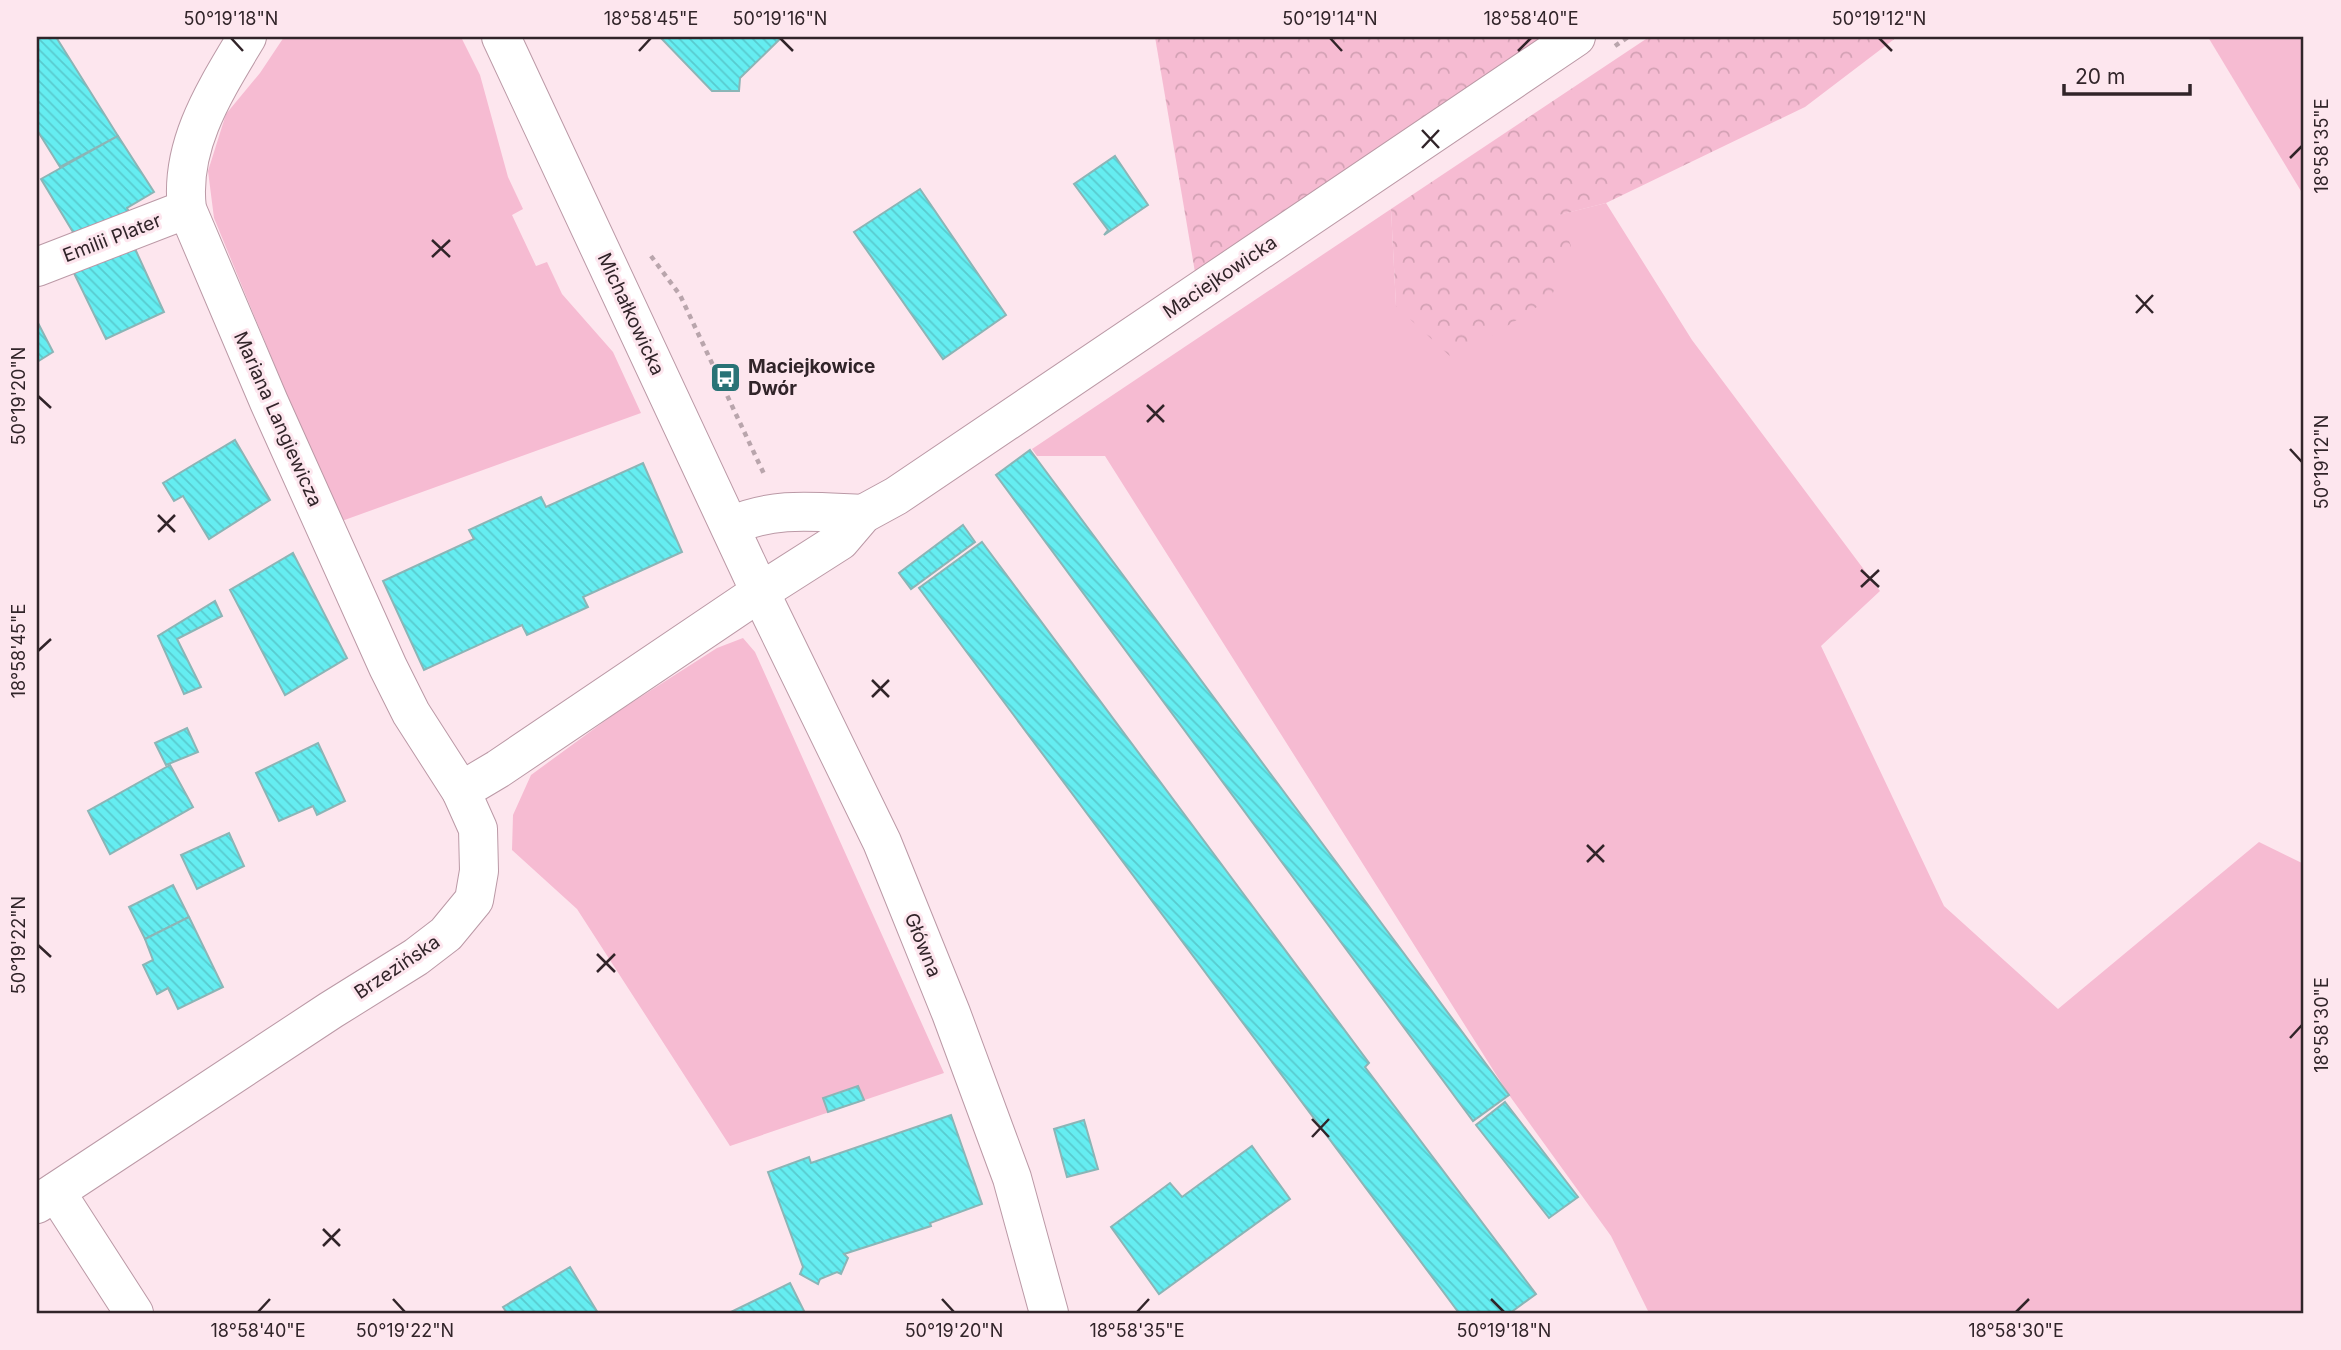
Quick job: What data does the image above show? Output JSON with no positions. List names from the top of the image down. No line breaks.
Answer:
{"streets":{"street":["Emilii Plater","Maciejkowicka","Michałkowicka","Mariana Langiewicza","Główna","Brzezińska"]},"crossings":[["Emilii Plater","Mariana Langiewicza"],["Maciejkowicka","Michałkowicka"],["Maciejkowicka","Główna"],["Michałkowicka","Główna"],["Mariana Langiewicza","Brzezińska"]],"places":{"bus stop":["Maciejkowice Dwór"]},"scale_bar":"20 m","coordinates":["50°19'18\"N","18°58'45\"E","50°19'16\"N","50°19'14\"N","18°58'40\"E","50°19'12\"N","18°58'35\"E","50°19'20\"N","50°19'22\"N","18°58'30\"E"]}
